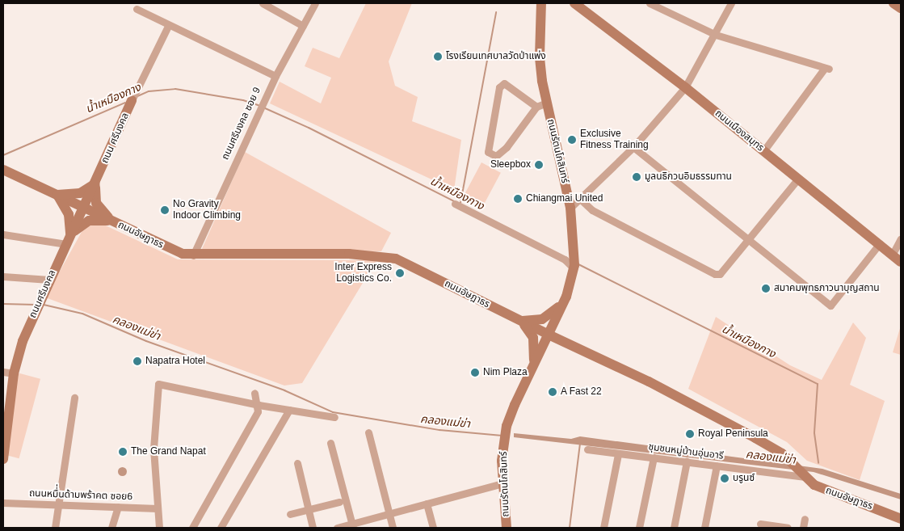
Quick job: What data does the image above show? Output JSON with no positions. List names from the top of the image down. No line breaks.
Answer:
{"streets":{"street":["ถนนศรีมงคล ซอย 9","ถนนเมืองสมุทร","ถนน ศรีมงคล","ถนนรัตนโกสินทร์","ถนนอัษฎาธร","ถนนศรีมงคล","ชุมชนหมู่บ้านอุ่นอารี","ถนนหมื่่นด้ามพร้าคต ซอย6"]},"crossings":[["ถนนศรีมงคล ซอย 9","ถนนอัษฎาธร"],["ถนน ศรีมงคล","ถนนอัษฎาธร"],["ถนน ศรีมงคล","ถนนศรีมงคล"],["ถนนรัตนโกสินทร์","ถนนอัษฎาธร"],["ถนนอัษฎาธร","ถนนศรีมงคล"],["ถนนอัษฎาธร","ชุมชนหมู่บ้านอุ่นอารี"]],"water":["น้ำเหมืองกาง","คลองแม่ข่า"],"places":["โรงเรียนเทศบาลวัดป่าแพ่ง","Exclusive Fitness Training","Sleepbox","มูลนธิกวนอิมธรรมทาน","Chiangmai United","No Gravity Indoor Climbing","Inter Express Logistics Co.","สมาคมพุทธภาวนาบุญสถาน","Napatra Hotel","Nim Plaza","A Fast 22","Royal Peninsula","The Grand Napat","บรูนซ์"]}
